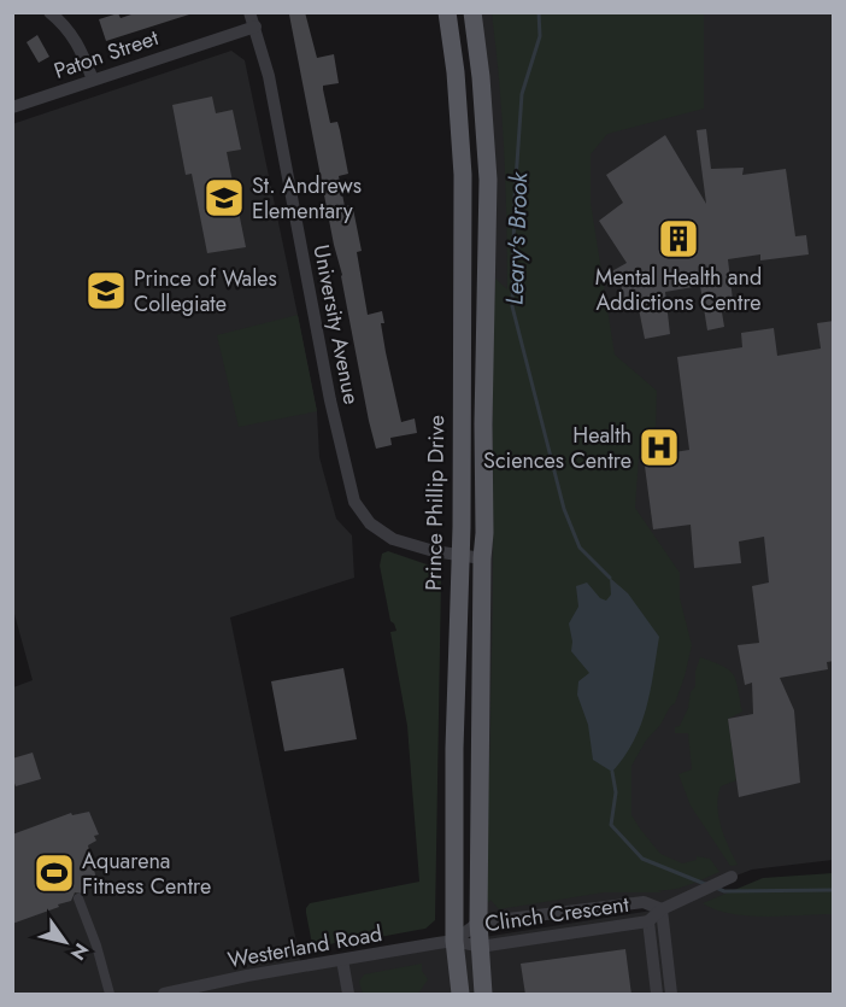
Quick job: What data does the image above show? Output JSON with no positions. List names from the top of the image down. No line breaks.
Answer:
{"streets":{"main road":["Prince Phillip Drive"],"street":["Paton Street","University Avenue","Clinch Crescent","Westerland Road"]},"crossings":[["Paton Street","University Avenue"],["University Avenue","Prince Phillip Drive"],["Prince Phillip Drive","Clinch Crescent"],["Prince Phillip Drive","Westerland Road"],["Clinch Crescent","Westerland Road"]],"water":["Leary's Brook"],"places":{"school or university":["St. Andrews Elementary","Prince of Wales Collegiate"],"building":["Mental Health and Addictions Centre"],"hospital":["Health Sciences Centre"],"sports":["Aquarena Fitness Centre"]},"north":"bottom right"}
